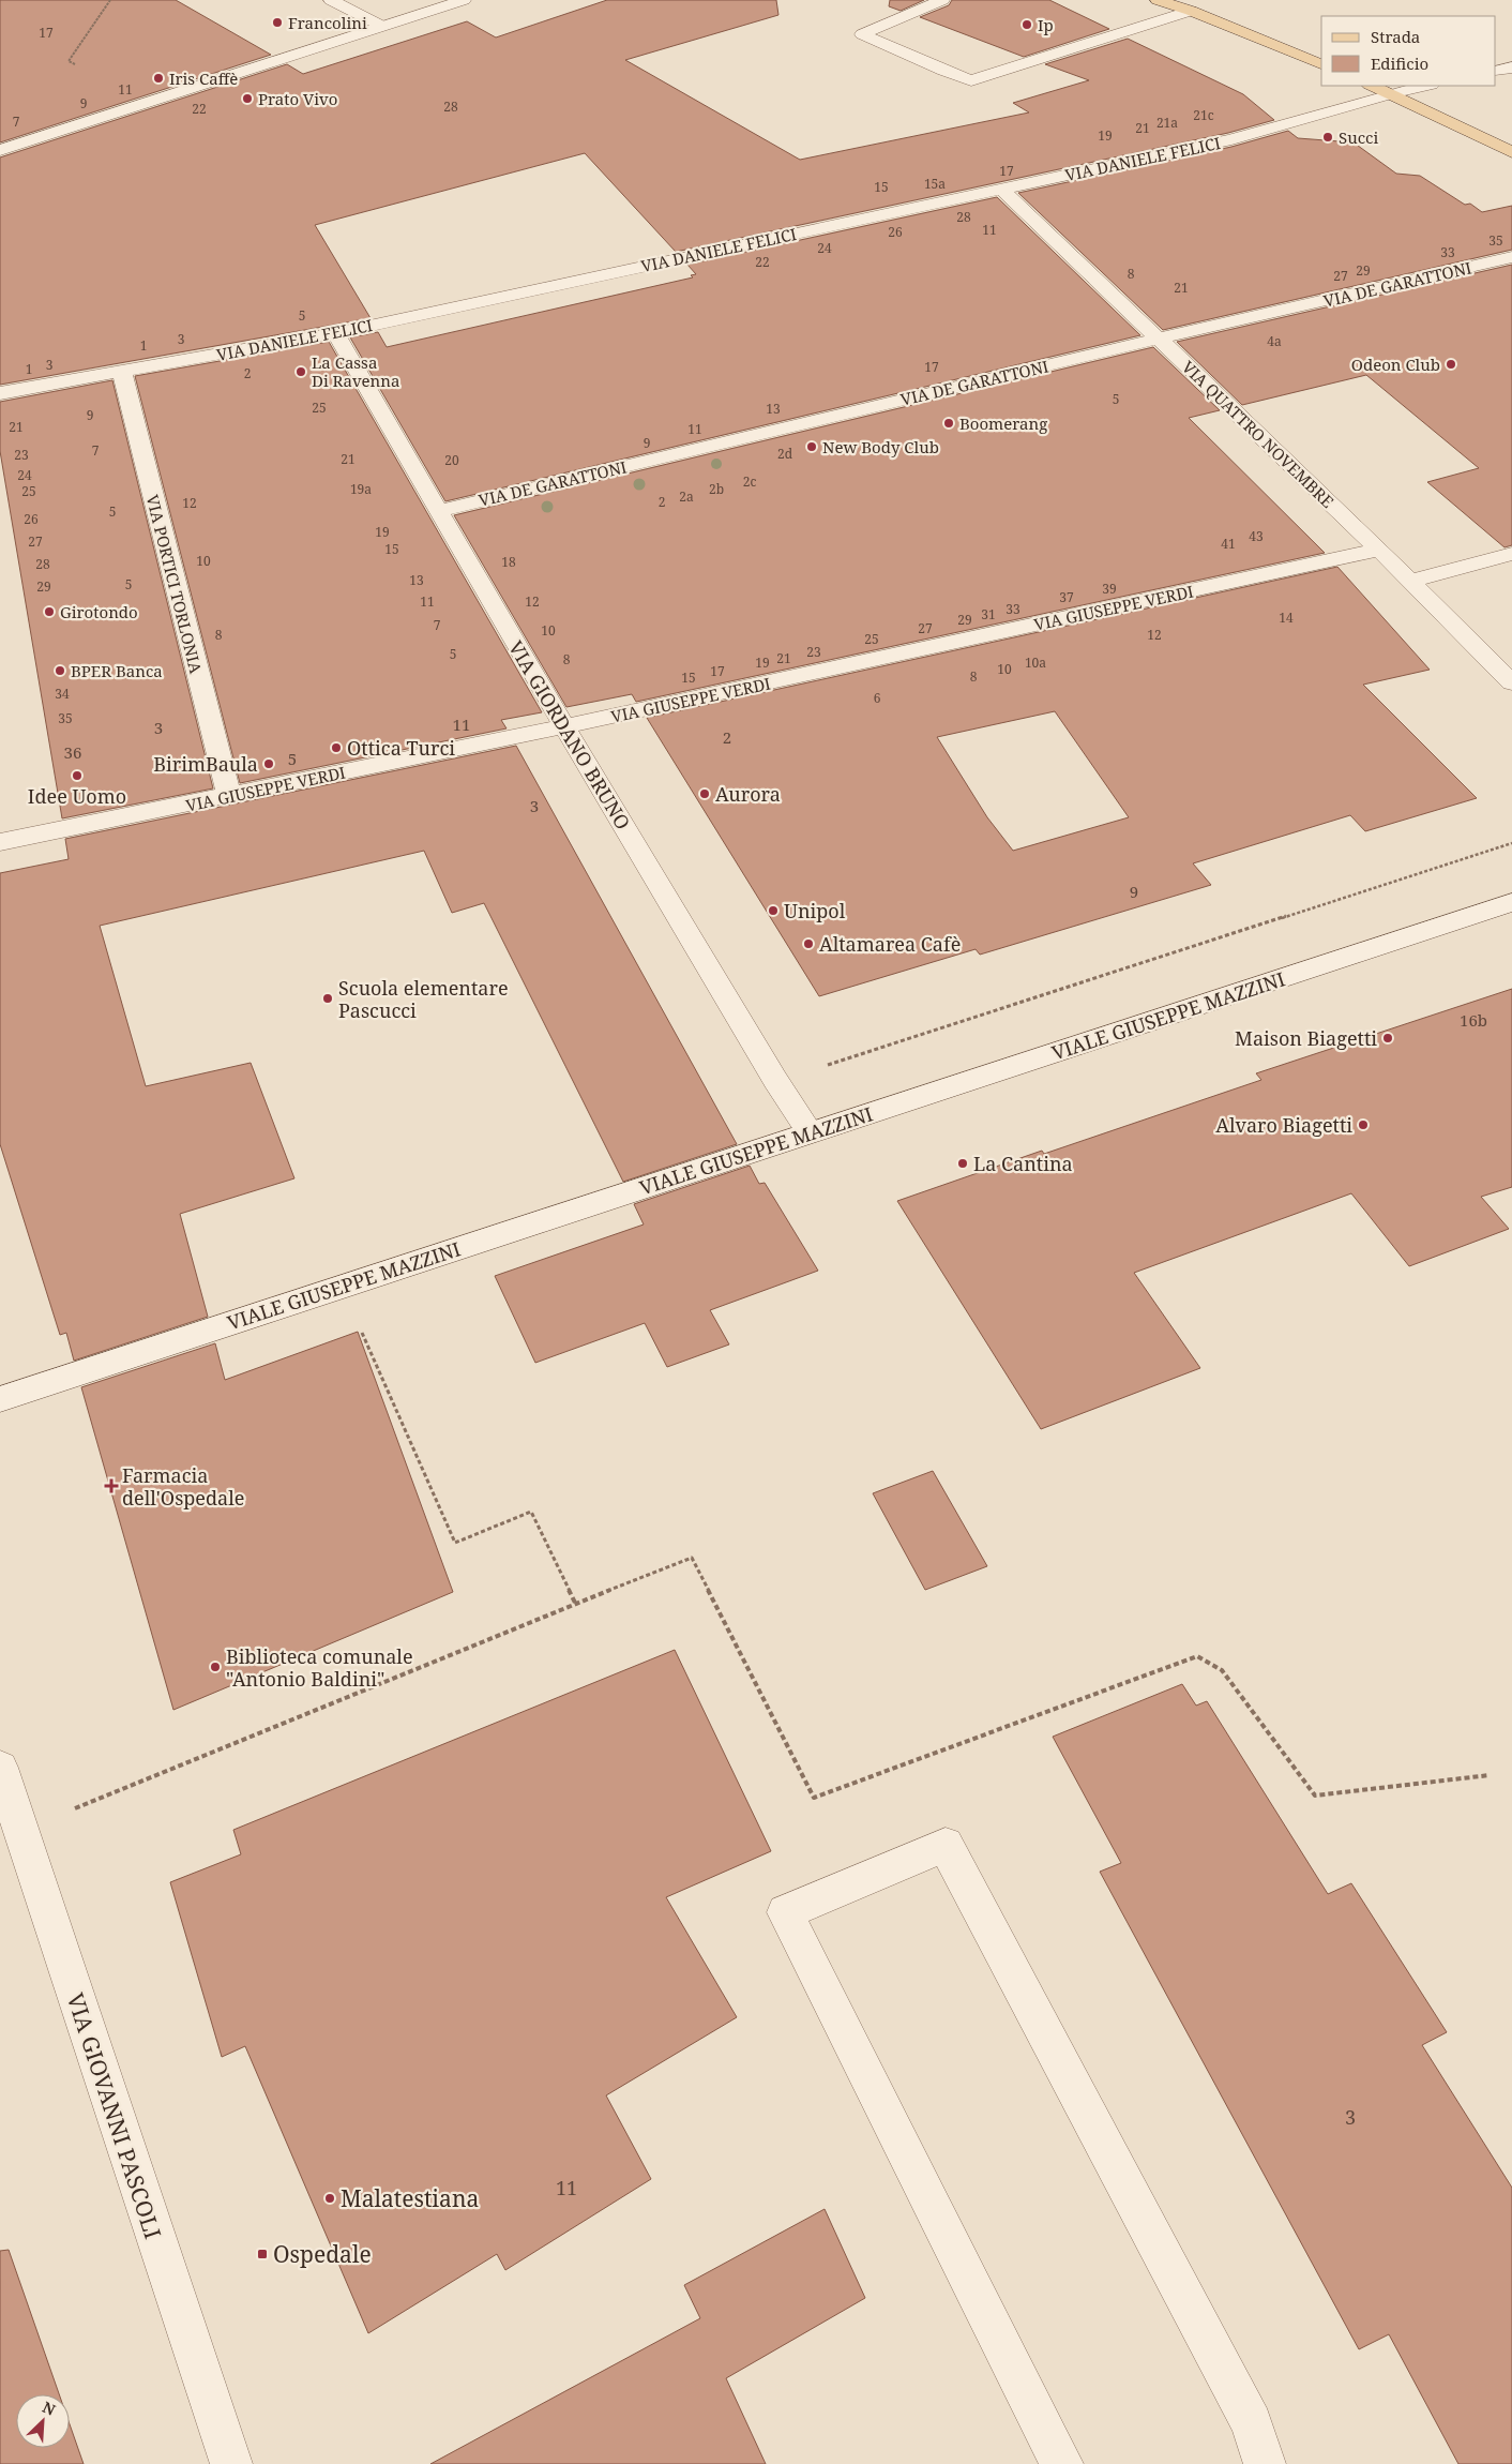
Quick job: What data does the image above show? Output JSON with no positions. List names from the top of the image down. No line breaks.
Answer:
{"streets":{"street":["VIA DANIELE FELICI","VIA DE GARATTONI","VIA QUATTRO NOVEMBRE","VIA PORTICI TORLONIA","VIA GIUSEPPE VERDI","VIA GIORDANO BRUNO","VIALE GIUSEPPE MAZZINI","VIA GIOVANNI PASCOLI"]},"crossings":[["VIA DANIELE FELICI","VIA QUATTRO NOVEMBRE"],["VIA DANIELE FELICI","VIA PORTICI TORLONIA"],["VIA DANIELE FELICI","VIA GIORDANO BRUNO"],["VIA DE GARATTONI","VIA QUATTRO NOVEMBRE"],["VIA DE GARATTONI","VIA GIORDANO BRUNO"],["VIA QUATTRO NOVEMBRE","VIA GIUSEPPE VERDI"],["VIA PORTICI TORLONIA","VIA GIUSEPPE VERDI"],["VIA GIUSEPPE VERDI","VIA GIORDANO BRUNO"],["VIA GIORDANO BRUNO","VIALE GIUSEPPE MAZZINI"]],"places":{"other":["Francolini","Ip","Iris Caffè","Prato Vivo","Succi","Odeon Club","La Cassa Di Ravenna","Boomerang","New Body Club","Girotondo","BPER Banca","Ottica Turci","BirimBaula","Idee Uomo","Aurora","Unipol","Altamarea Cafè","Scuola elementare Pascucci","Maison Biagetti","Alvaro Biagetti","La Cantina","Biblioteca comunale \"Antonio Baldini\"","Malatestiana"],"health":["Farmacia dell'Ospedale"],"transit":["Ospedale"]},"house_numbers":["17","11","9","28","22","21c","7","21a","21","19","17","15a","15","28","11","26","35","24","33","22","29","8","27","21","5","3","4a","1","3","17","1","2","5","25","13","9","21","11","9","7","2d","23","21","20","24","2c","19a","2b","25","2a","2","12","5","26","19","43","27","41","15","10","18","28","13","5","29","39","37","11","12","33","31","14","29","7","27","10","8","12","25","23","5","21","8","19","10a","10","17","8","15","34","6","35","11","3","2","36","5","3","9","16b","3","11"],"legend":["Strada","Edificio"],"north":"top right"}
